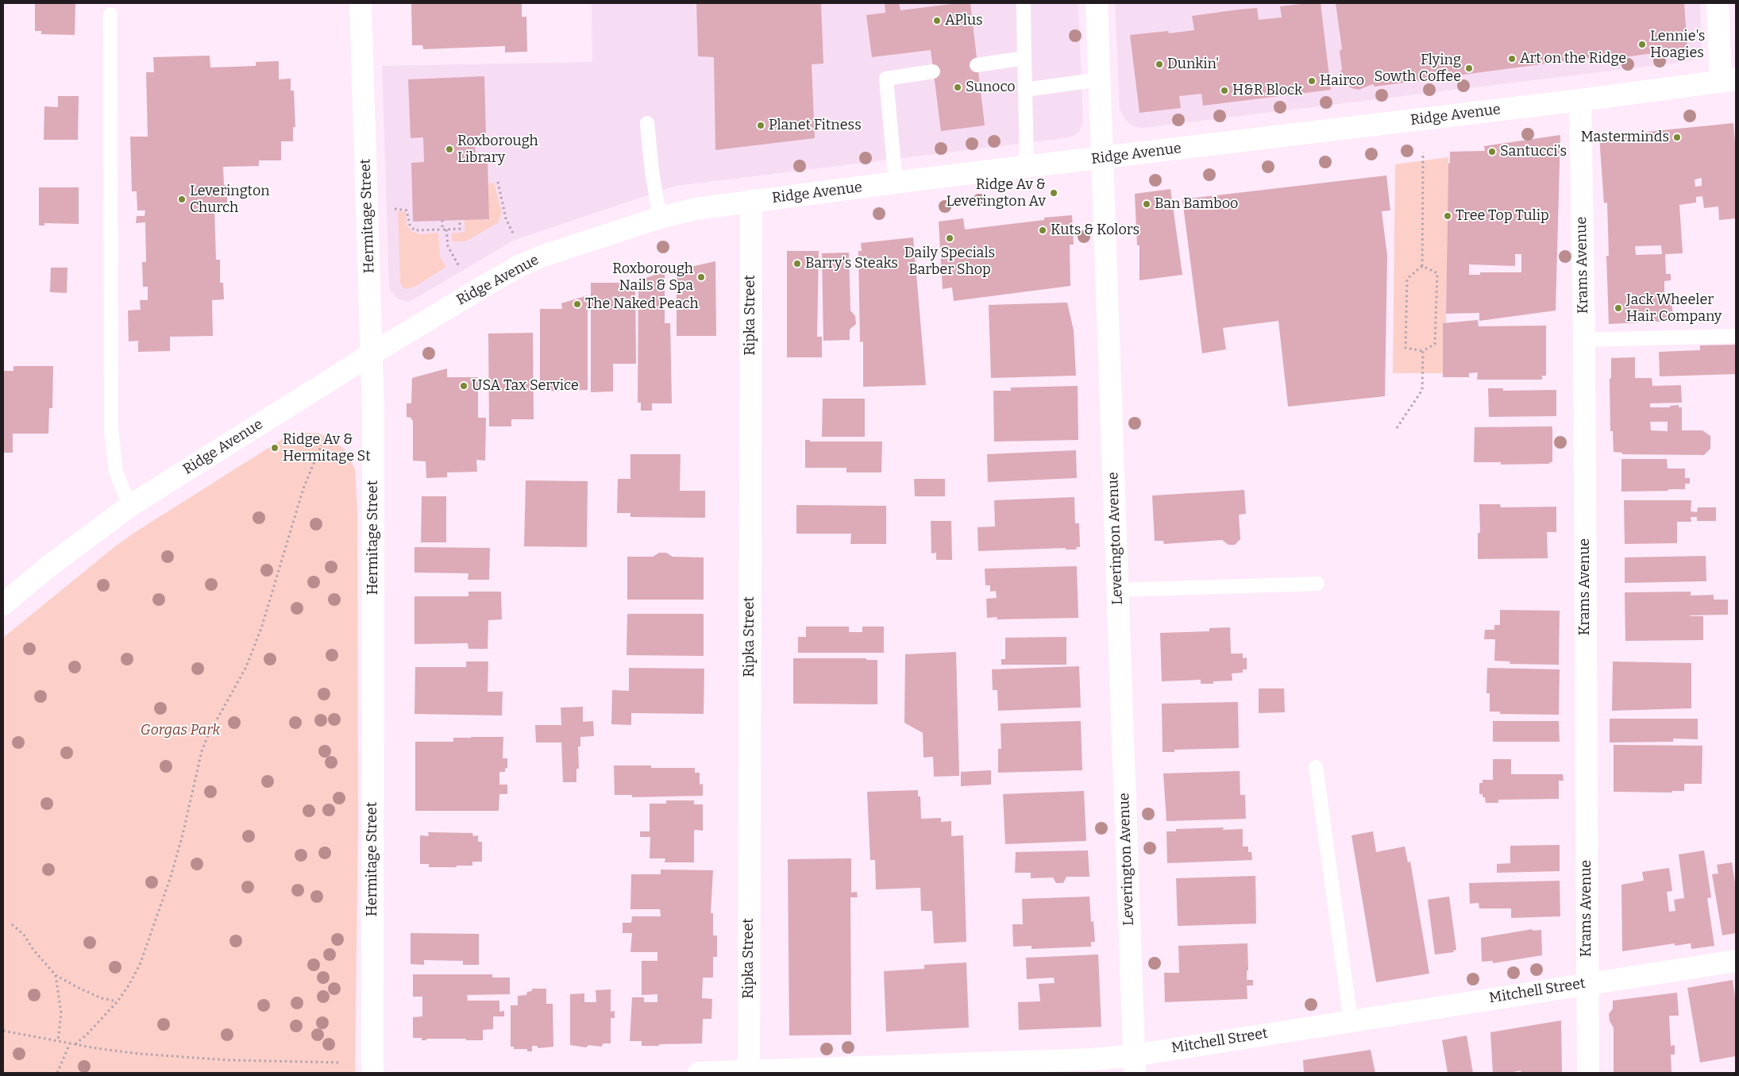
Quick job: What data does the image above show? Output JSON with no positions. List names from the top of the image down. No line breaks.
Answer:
{"streets":{"street":["Ridge Avenue","Hermitage Street","Krams Avenue","Ripka Street","Leverington Avenue","Mitchell Street"]},"crossings":[["Ridge Avenue","Hermitage Street"],["Ridge Avenue","Krams Avenue"],["Ridge Avenue","Ripka Street"],["Ridge Avenue","Leverington Avenue"],["Krams Avenue","Mitchell Street"],["Ripka Street","Mitchell Street"],["Leverington Avenue","Mitchell Street"]],"parks":["Gorgas Park"],"places":["APlus","Lennie's Hoagies","Art on the Ridge","Dunkin'","Flying Sowth Coffee","Hairco","Sunoco","H&R Block","Planet Fitness","Masterminds","Roxborough Library","Santucci's","Ridge Av & Leverington Av","Leverington Church","Ban Bamboo","Tree Top Tulip","Kuts & Kolors","Daily Specials Barber Shop","Barry's Steaks","Roxborough Nails & Spa","The Naked Peach","Jack Wheeler Hair Company","USA Tax Service","Ridge Av & Hermitage St"]}
